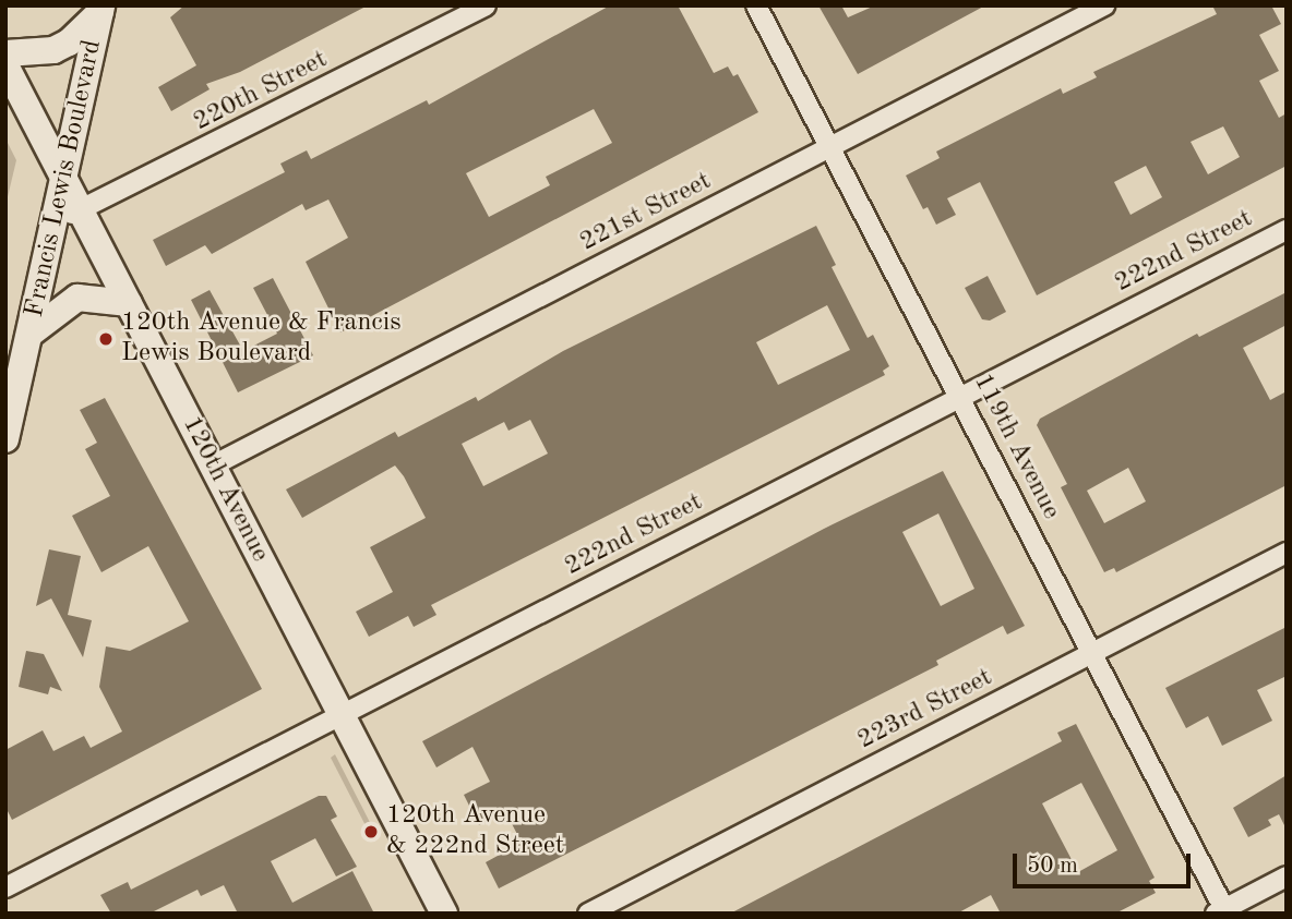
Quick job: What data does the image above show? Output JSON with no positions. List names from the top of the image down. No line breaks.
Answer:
{"streets":{"street":["220th Street","Francis Lewis Boulevard","221st Street","222nd Street","119th Avenue","120th Avenue","223rd Street"]},"crossings":[["220th Street","Francis Lewis Boulevard"],["220th Street","120th Avenue"],["Francis Lewis Boulevard","120th Avenue"],["221st Street","119th Avenue"],["221st Street","120th Avenue"],["222nd Street","119th Avenue"],["222nd Street","120th Avenue"],["119th Avenue","223rd Street"]],"places":["120th Avenue & Francis Lewis Boulevard","120th Avenue & 222nd Street"],"scale_bar":"50 m"}
